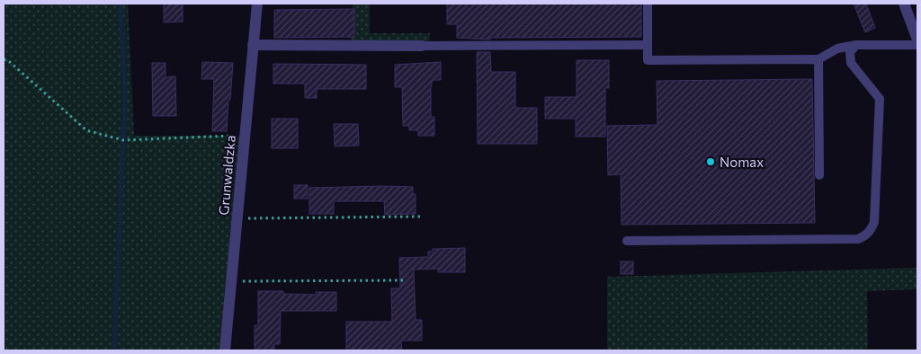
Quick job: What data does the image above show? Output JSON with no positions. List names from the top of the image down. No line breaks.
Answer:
{"streets":{"street":["Grunwaldzka"]},"places":["Nomax"]}
